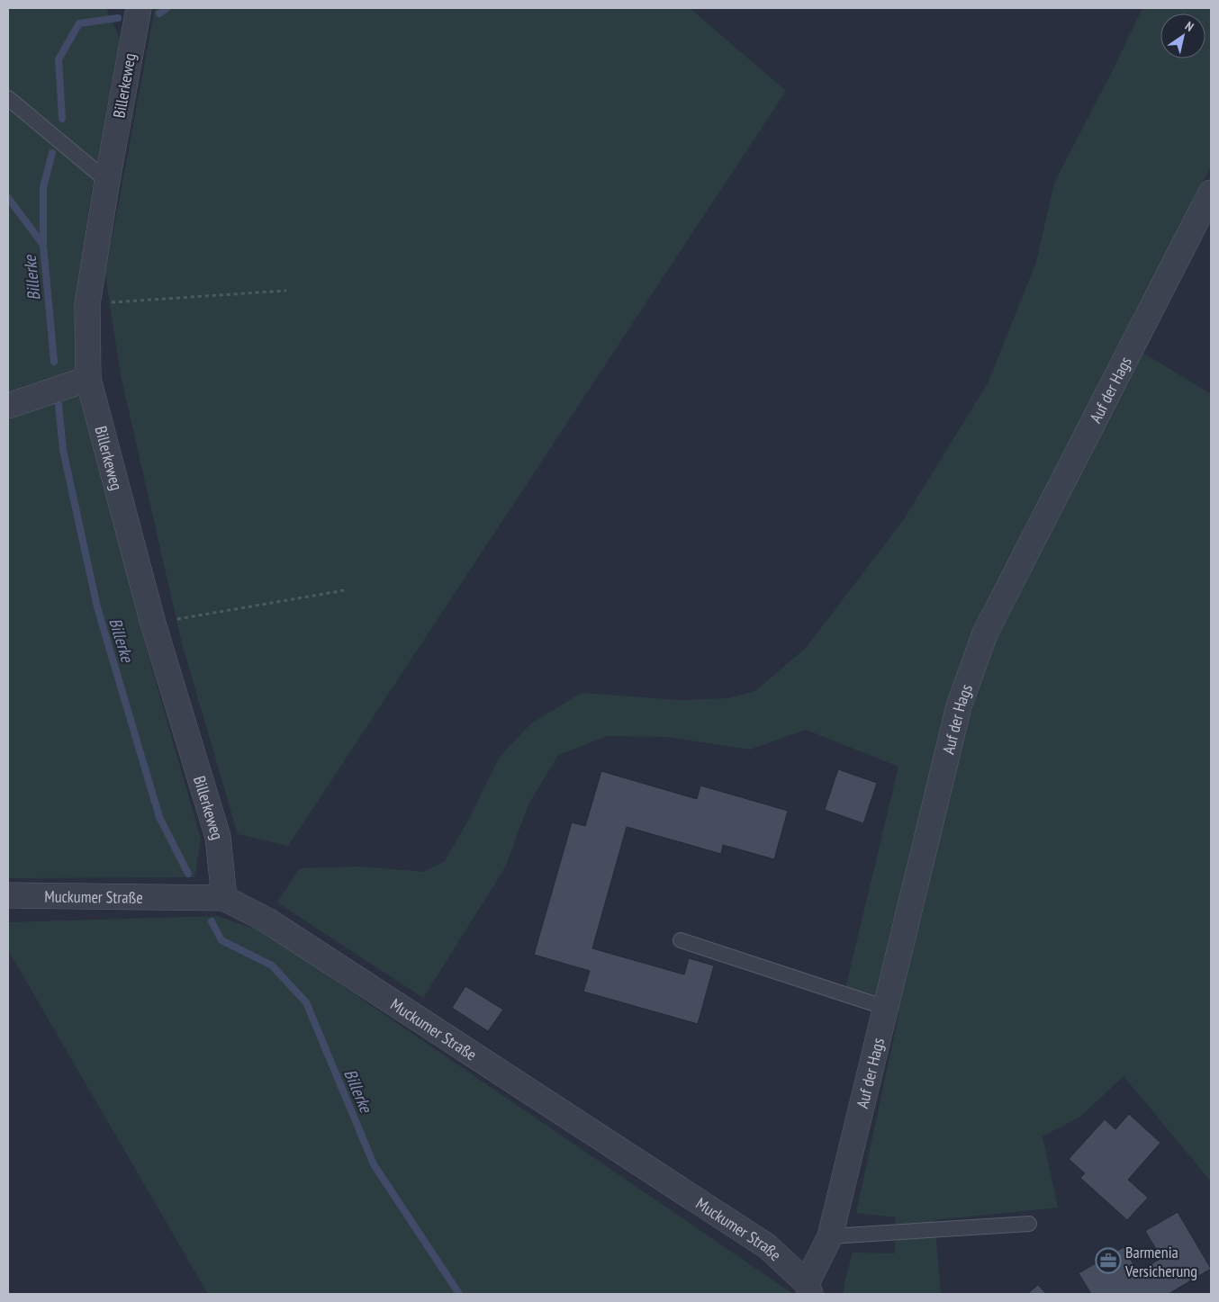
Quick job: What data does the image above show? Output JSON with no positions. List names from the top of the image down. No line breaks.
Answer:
{"streets":{"street":["Billerkeweg","Auf der Hags","Muckumer Straße"]},"crossings":[["Billerkeweg","Muckumer Straße"],["Auf der Hags","Muckumer Straße"]],"water":["Billerke"],"places":{"office":["Barmenia Versicherung"]},"north":"top right"}
